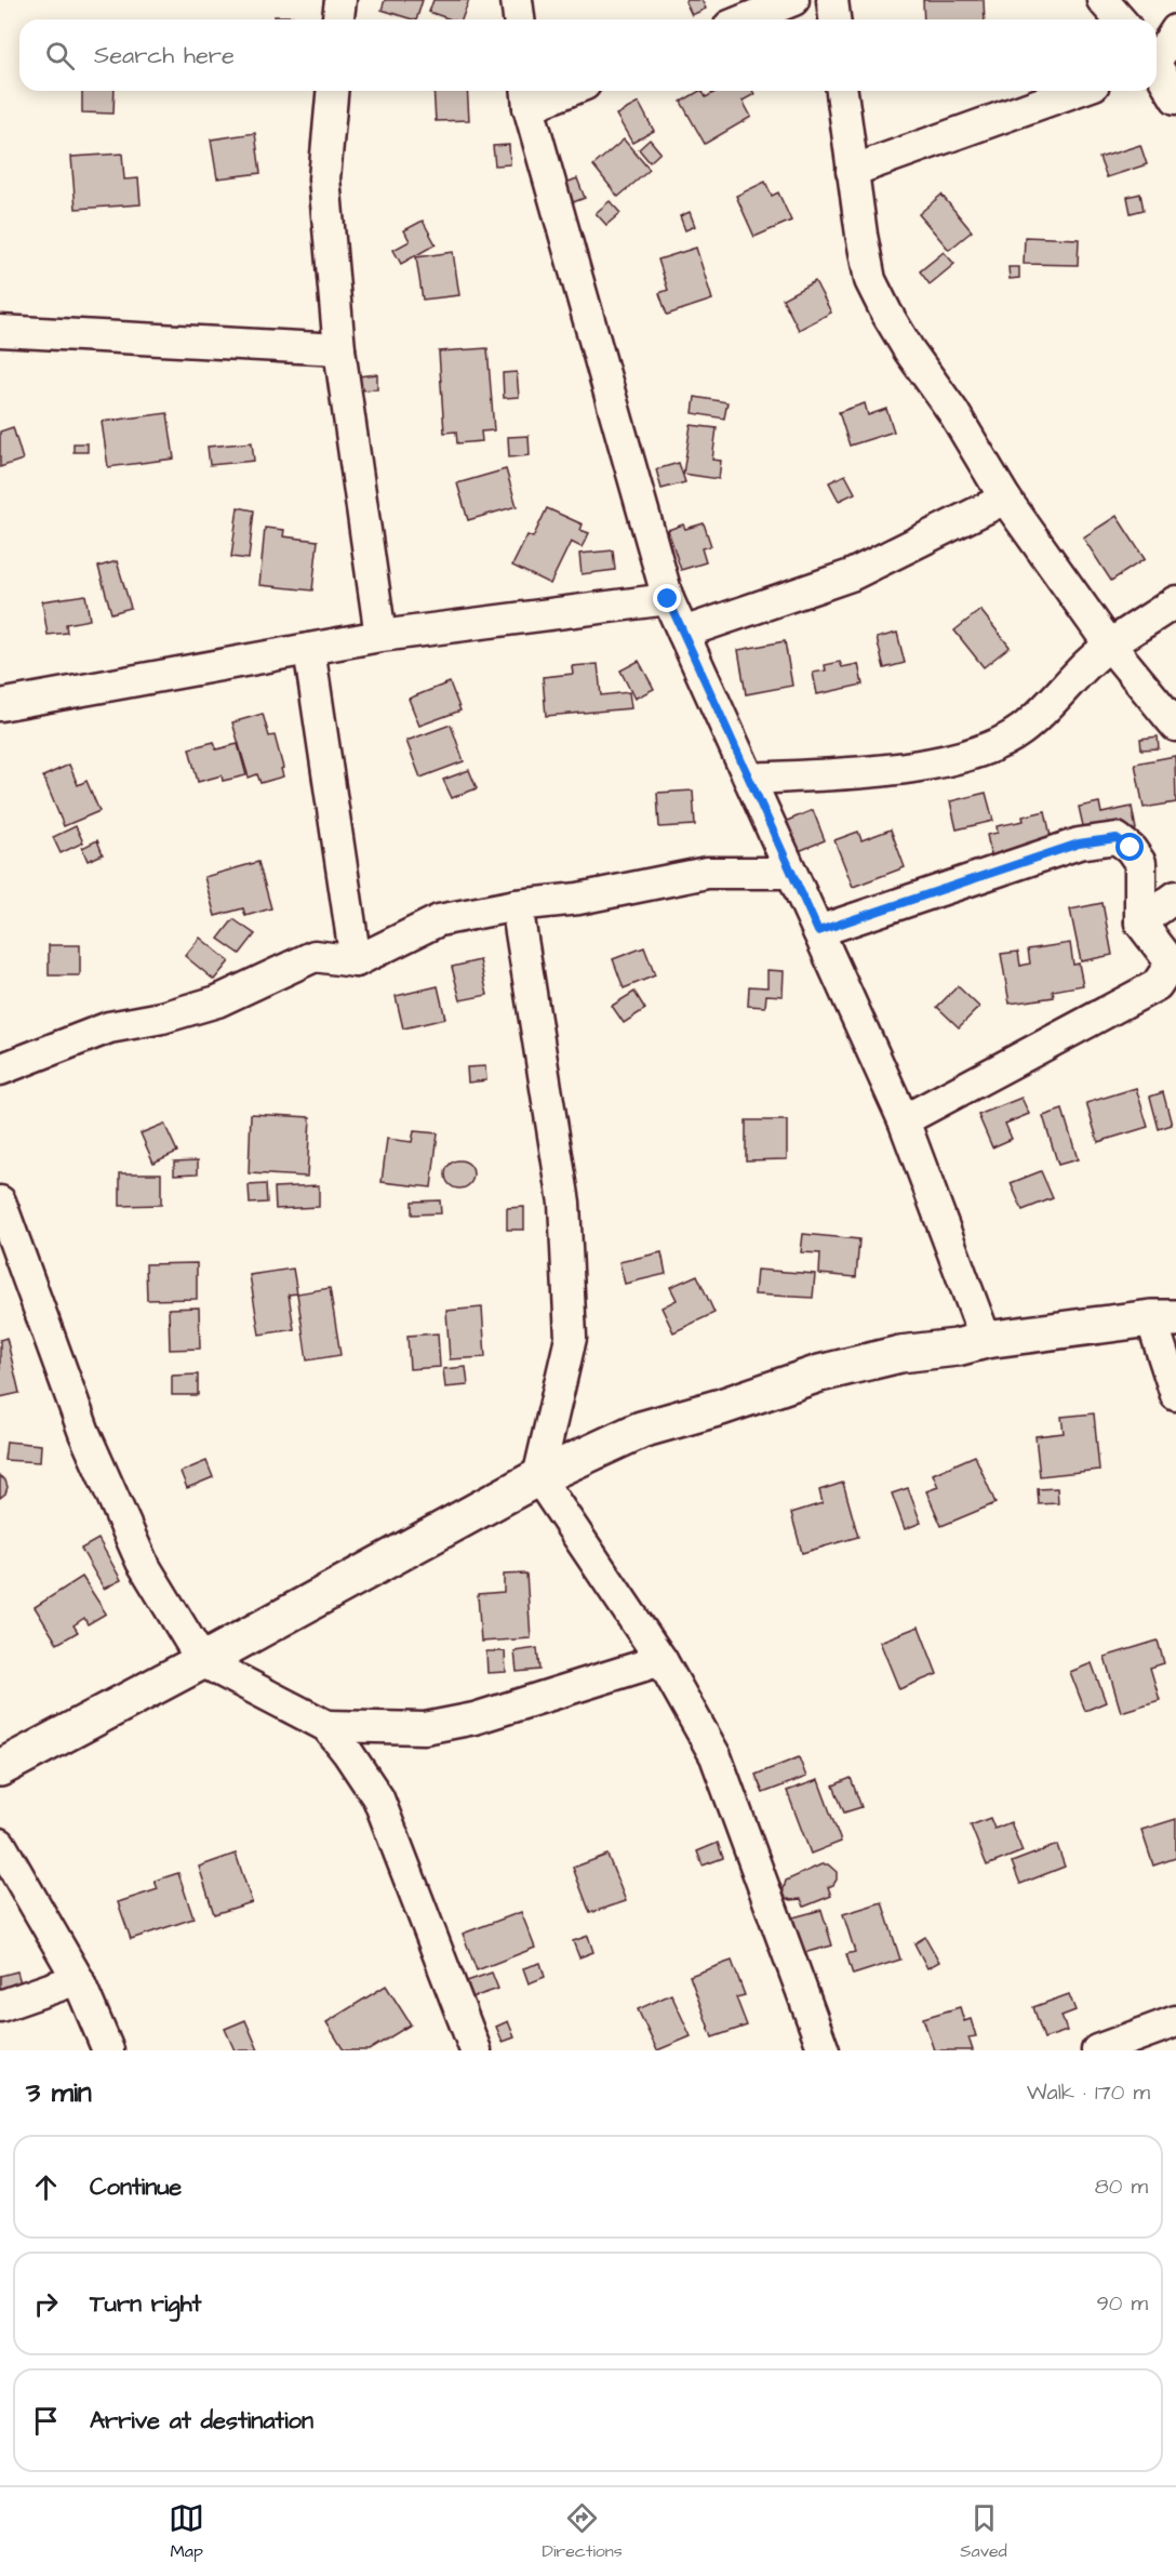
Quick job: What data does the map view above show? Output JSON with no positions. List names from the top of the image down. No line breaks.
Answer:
{"page":{"search":"Search here","heading":["3 min","Walk · 170 m"],"list":[["Continue","80 m"],["Turn right","90 m"],"Arrive at destination"],"nav":["Map","Directions","Saved"]}}
